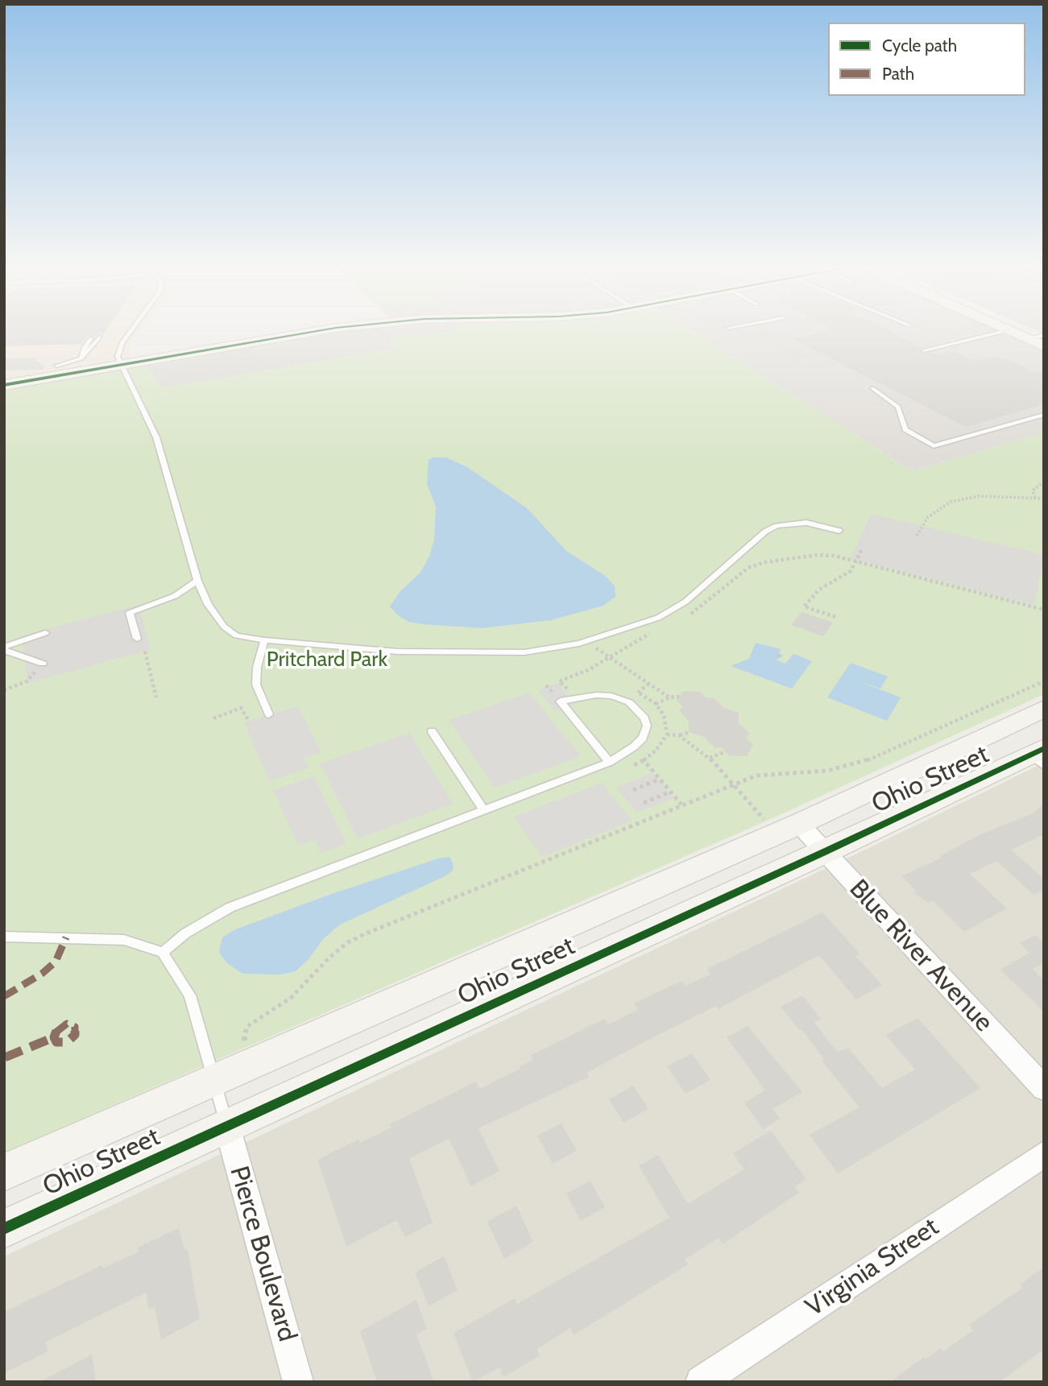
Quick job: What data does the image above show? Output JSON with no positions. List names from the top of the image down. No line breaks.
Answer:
{"streets":{"street":["Ohio Street","Blue River Avenue","Pierce Boulevard","Virginia Street"]},"crossings":[["Ohio Street","Blue River Avenue"],["Ohio Street","Pierce Boulevard"]],"parks":["Pritchard Park"],"legend":["Cycle path","Path"]}
